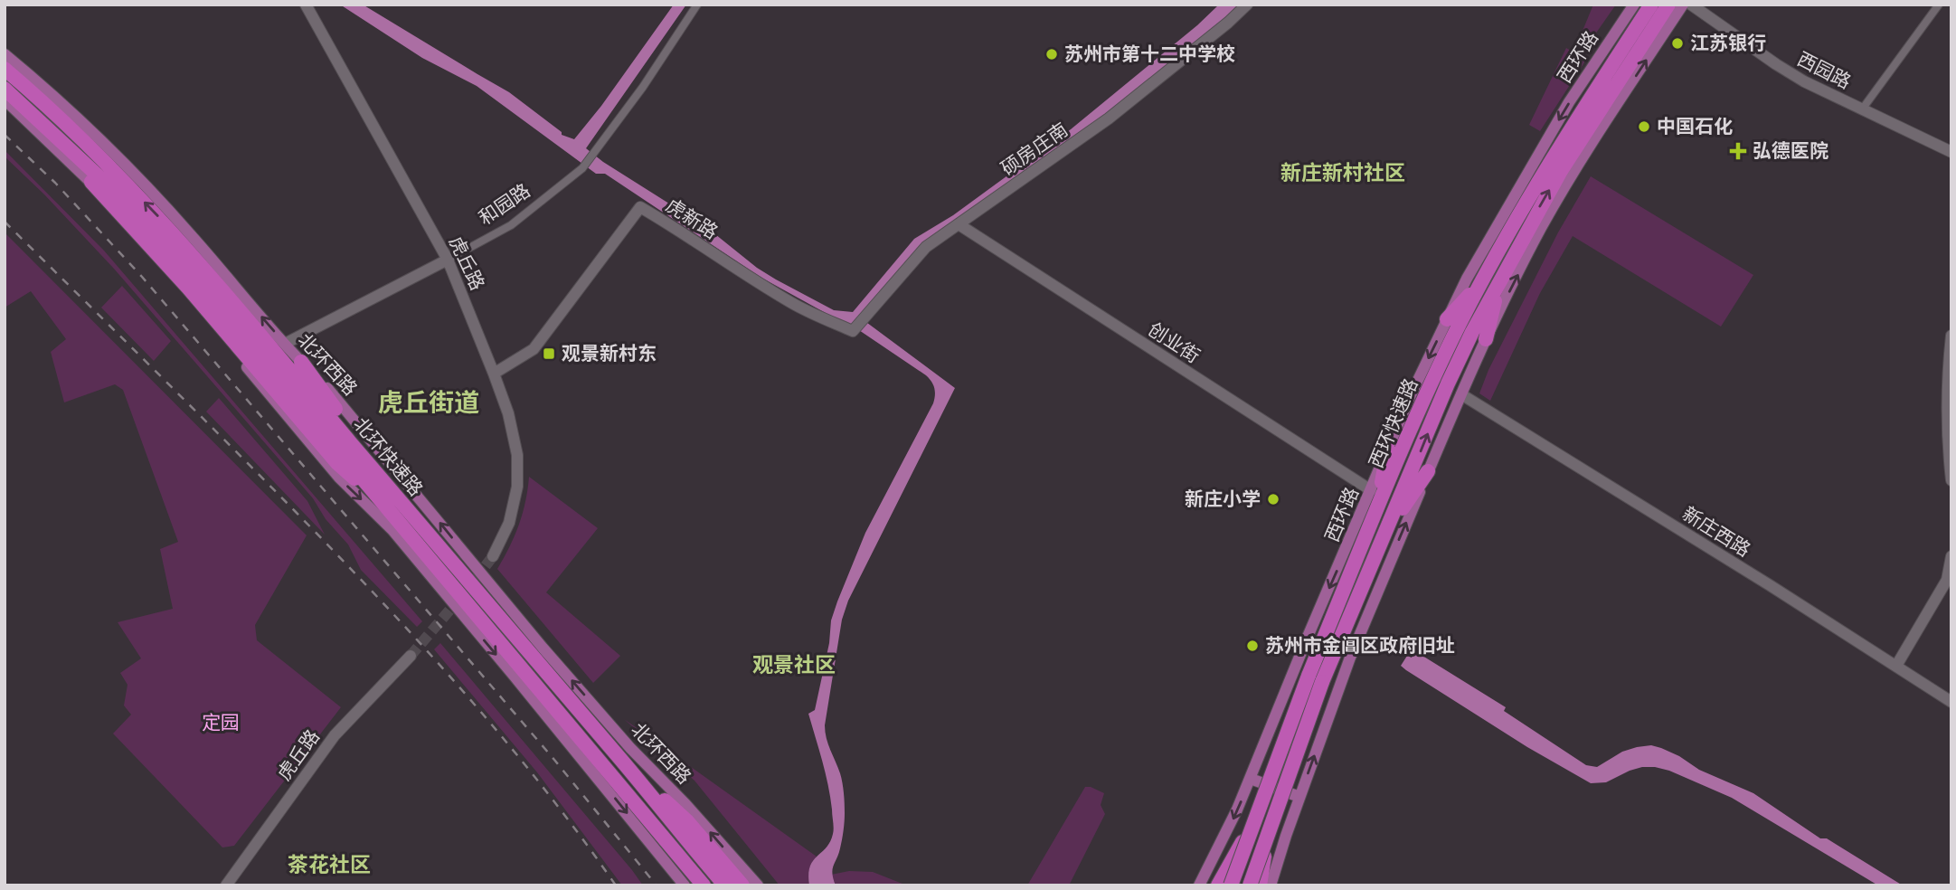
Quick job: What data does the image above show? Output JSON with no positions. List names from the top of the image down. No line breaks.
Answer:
{"streets":{"highway":["西环快速路","北环快速路"],"main road":["西环路","北环西路"],"street":["西园路","硕房庄南","和园路","虎新路","虎丘路","创业街","新庄西路"]},"crossings":[["西环路","创业街"],["硕房庄南","虎新路"],["硕房庄南","创业街"],["和园路","虎丘路"],["和园路","北环西路"],["虎新路","虎丘路"]],"districts":["新庄新村社区","虎丘街道","观景社区","茶花社区"],"parks":["定园"],"places":{"other":["江苏银行","苏州市第十二中学校","中国石化","新庄小学","苏州市金阊区政府旧址"],"health":["弘德医院"],"transit":["观景新村东"]}}
